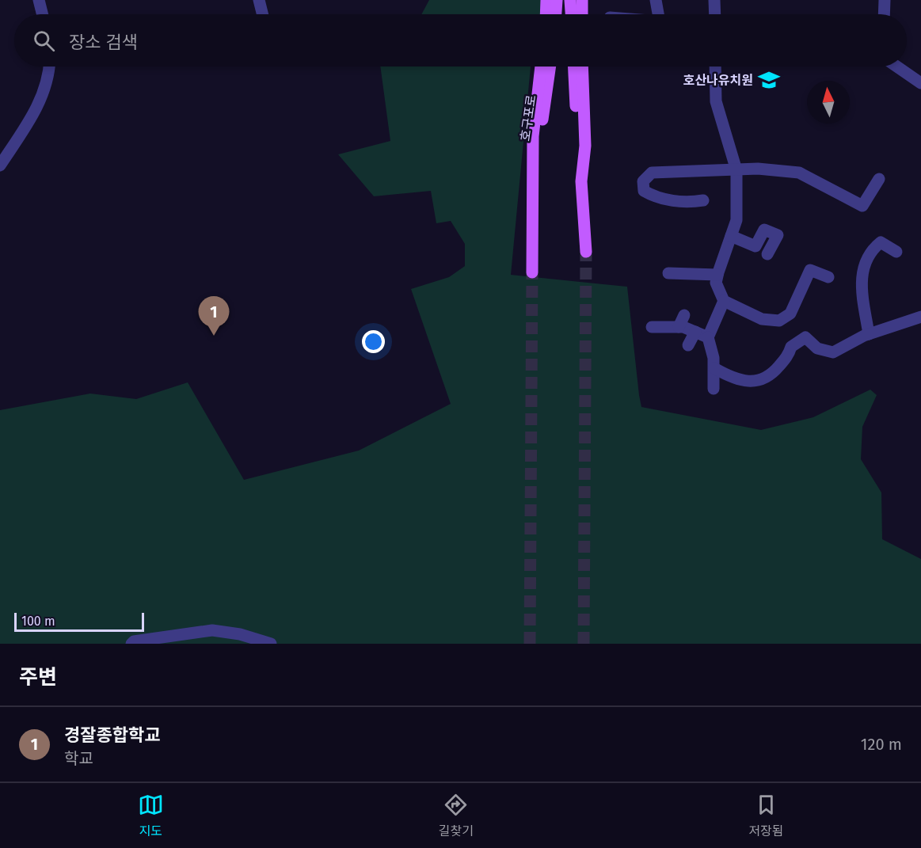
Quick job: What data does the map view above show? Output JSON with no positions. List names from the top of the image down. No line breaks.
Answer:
{"streets":{"main road":["호구포로"]},"places":{"school or university":["호산나유치원"]},"scale_bar":"100 m","north":"top","page":{"search":"장소 검색","pins":"1","scale":"100 m","heading":"주변","list":[{"mark":"1","name":"경잘종합학교","note":"학교","value":"120 m"}],"nav":["지도","길찾기","저장됨"]}}
